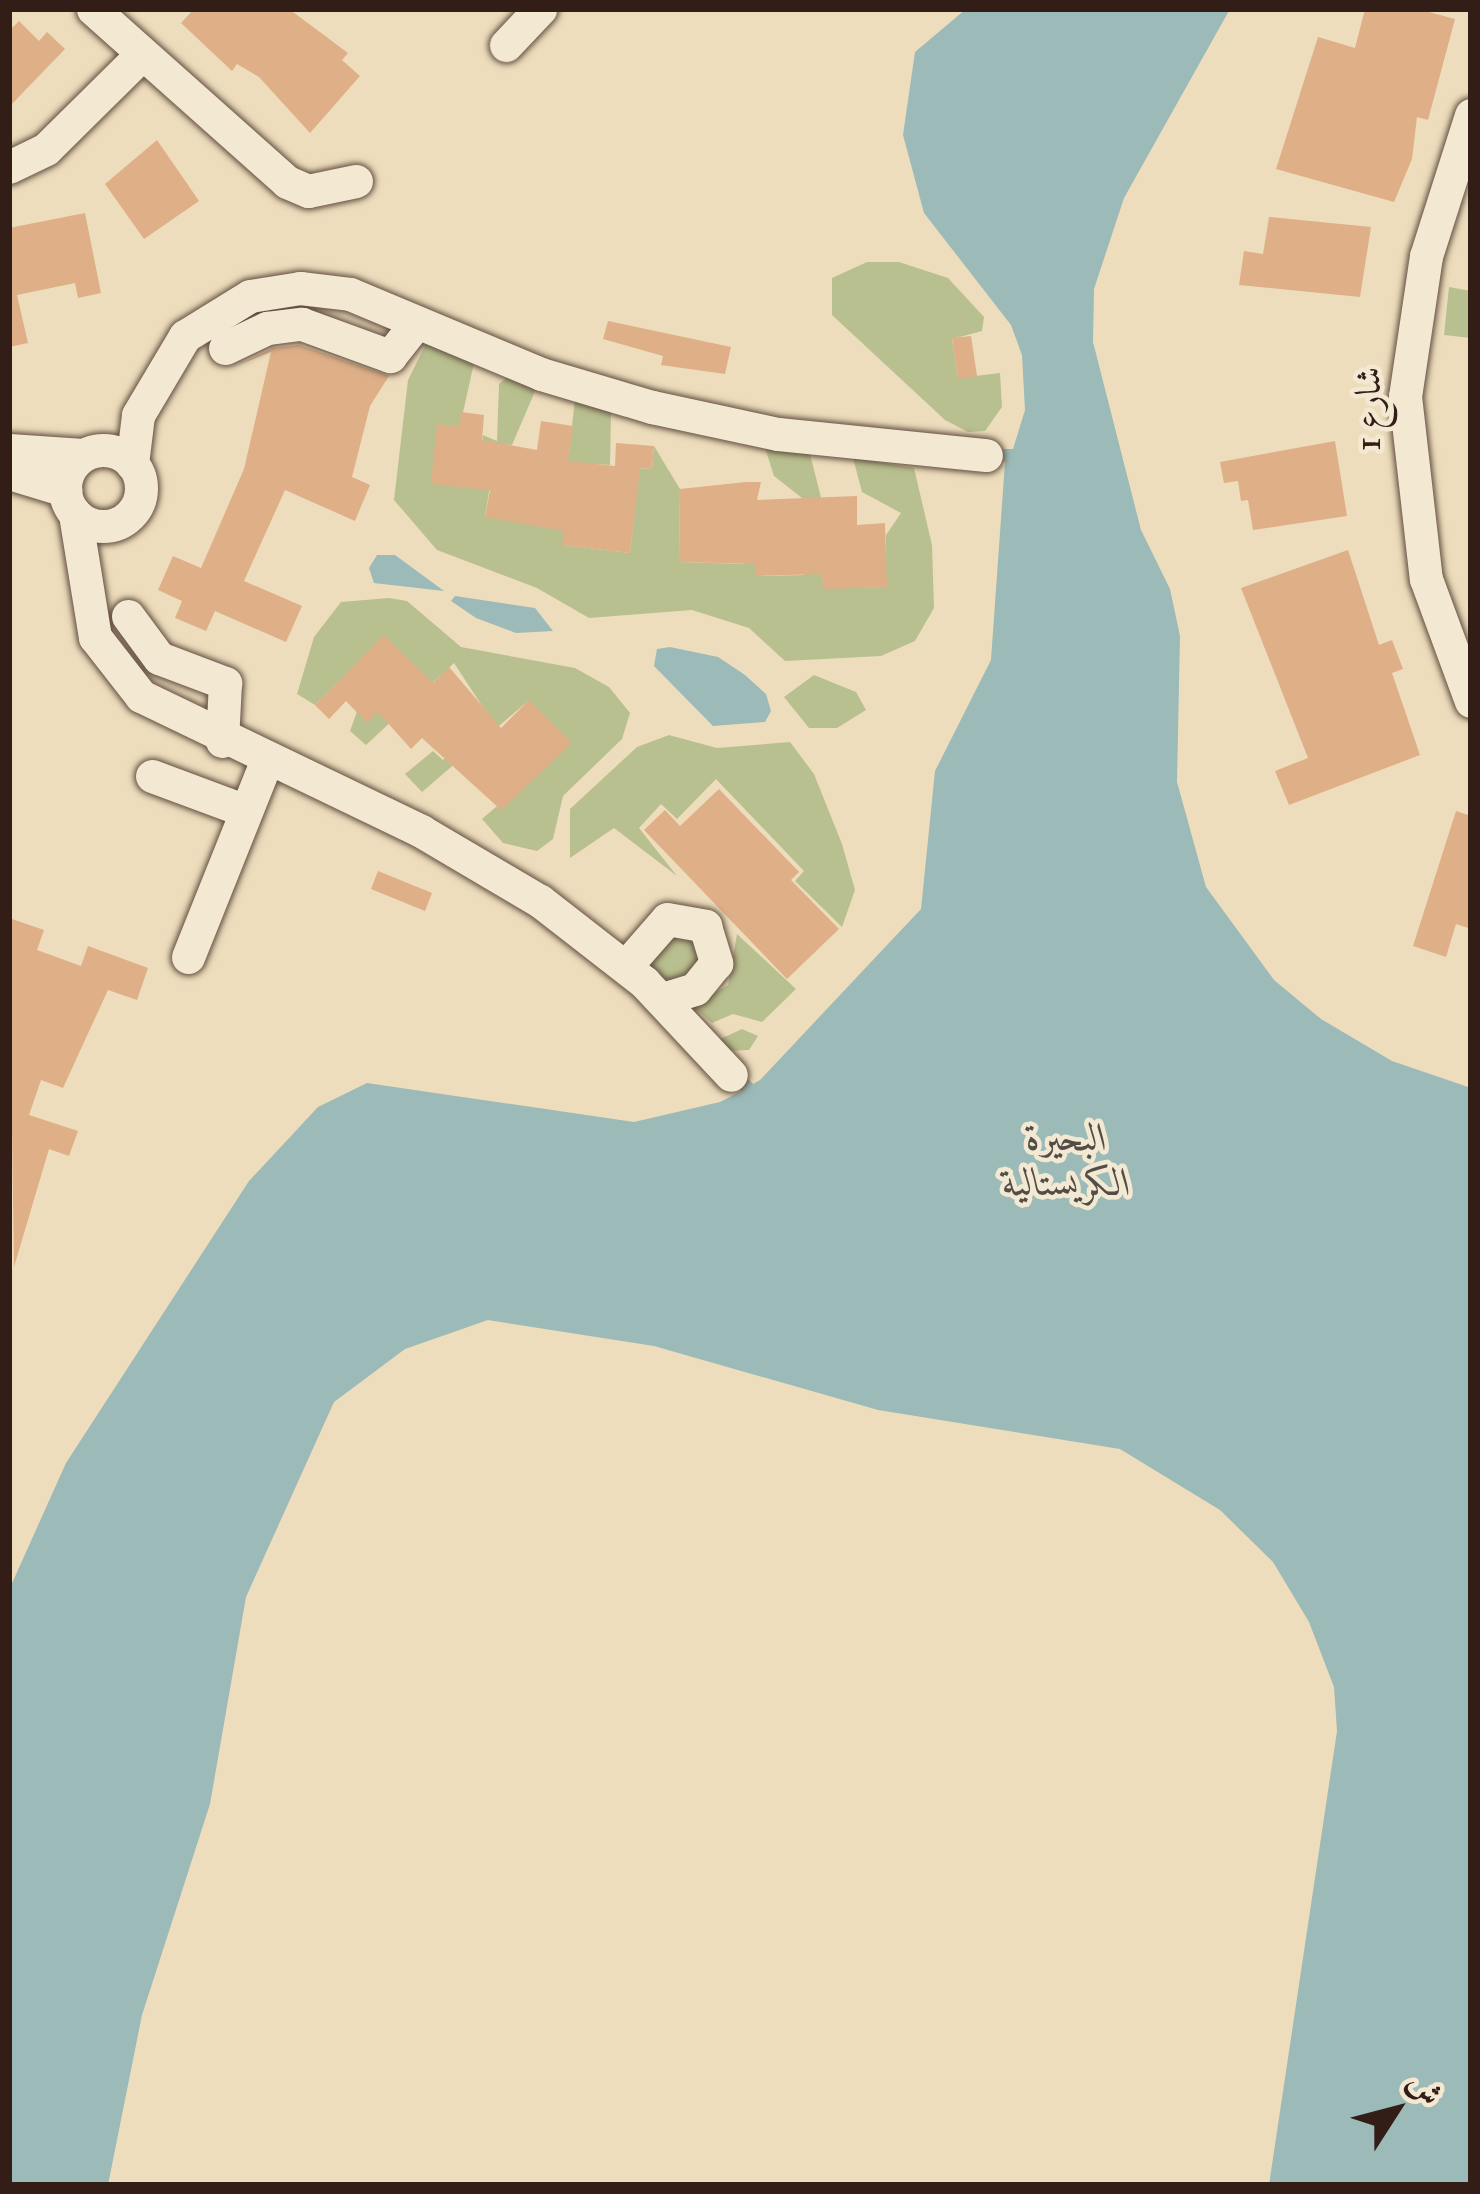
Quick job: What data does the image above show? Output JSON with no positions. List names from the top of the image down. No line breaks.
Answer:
{"streets":{"street":["شارع 1"]},"water":["البحيرة الكريستالية"],"north":"top right"}
